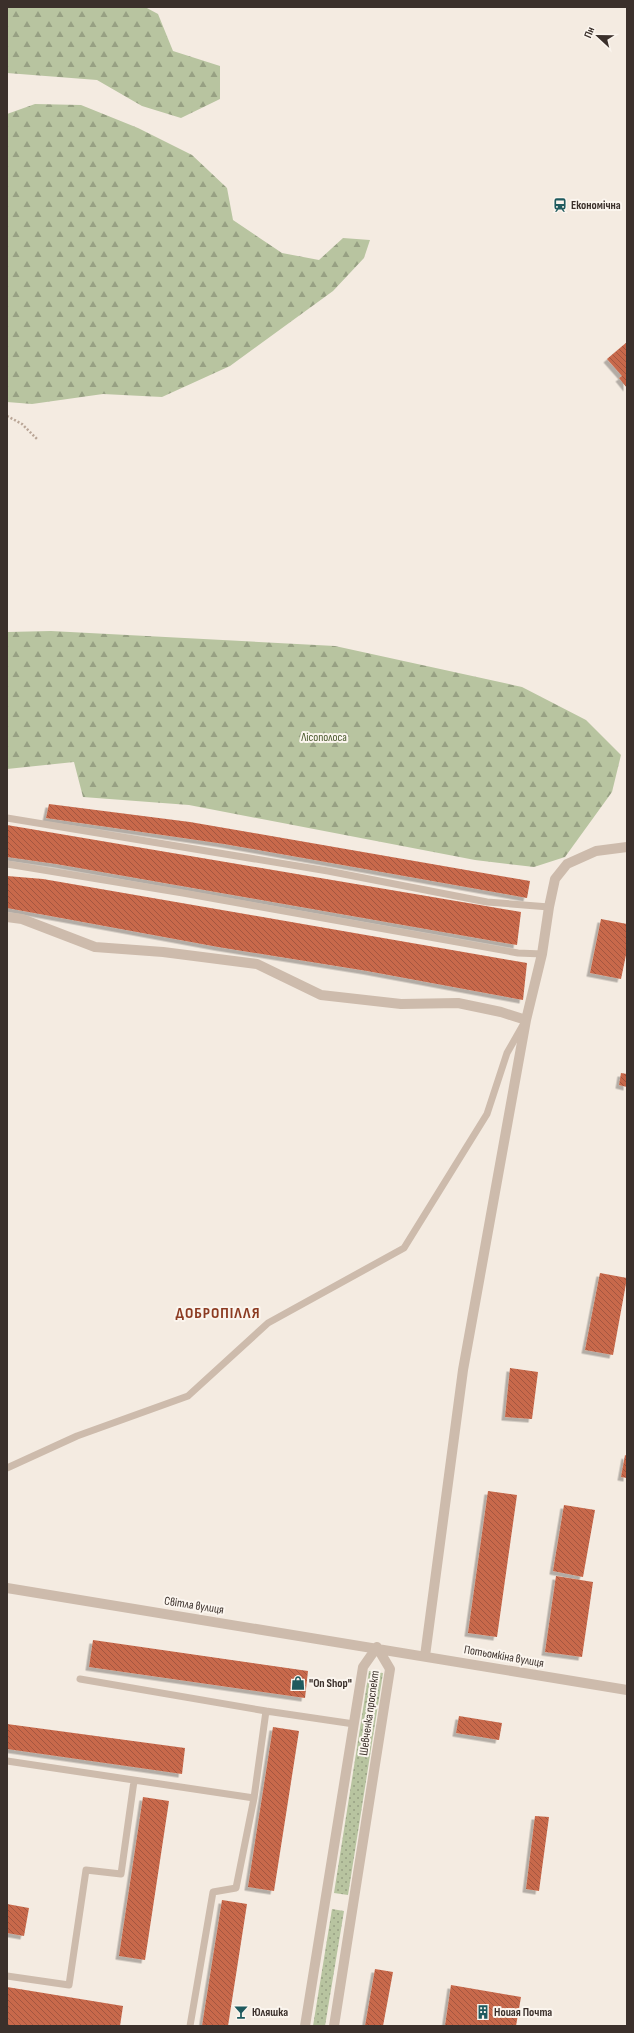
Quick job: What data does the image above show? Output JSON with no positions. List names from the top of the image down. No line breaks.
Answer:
{"streets":{"street":["Світла вулиця","Потьомкіна вулиця","Шевченка проспект"]},"crossings":[["Світла вулиця","Потьомкіна вулиця"],["Світла вулиця","Шевченка проспект"],["Потьомкіна вулиця","Шевченка проспект"]],"districts":["ДОБРОПІЛЛЯ"],"parks":["Лісополоса"],"places":{"station":["Економічна"],"shop":["\"On Shop\""],"bar":["Юляшка"],"building":["Ноиая Почта"]},"north":"left"}
